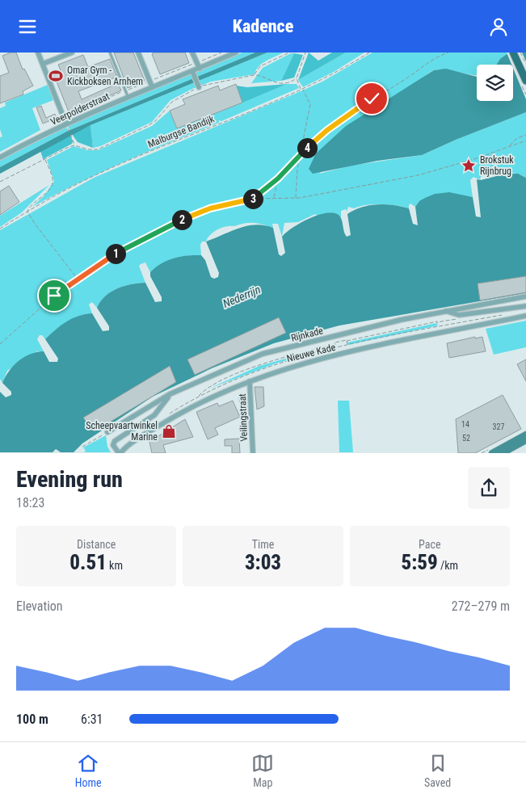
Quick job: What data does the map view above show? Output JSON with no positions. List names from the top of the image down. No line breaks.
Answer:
{"streets":{"street":["Veerpolderstraat","Rijnkade","Nieuwe Kade","Veilingstraat"],"path":["Malburgse Bandijk"]},"crossings":[["Rijnkade","Nieuwe Kade"],["Nieuwe Kade","Veilingstraat"]],"water":["Nederrijn"],"places":{"sports":["Omar Gym - Kickboksen Arnhem"],"place":["Brokstuk Rijnbrug"],"shop":["Scheepvaartwinkel Marine"]},"house_numbers":["14","327","52"],"page":{"header":"Kadence","pins":["4","3","2","1"],"heading":["Evening run","18:23"],"stats":[["Distance","0.51 km"],["Time","3:03"],["Pace","5:59 /km"]],"chart":["Elevation","272–279 m"],"list":[{"name":"100 m","note":"6:31"}],"tabs":["Home","Map","Saved"]}}
